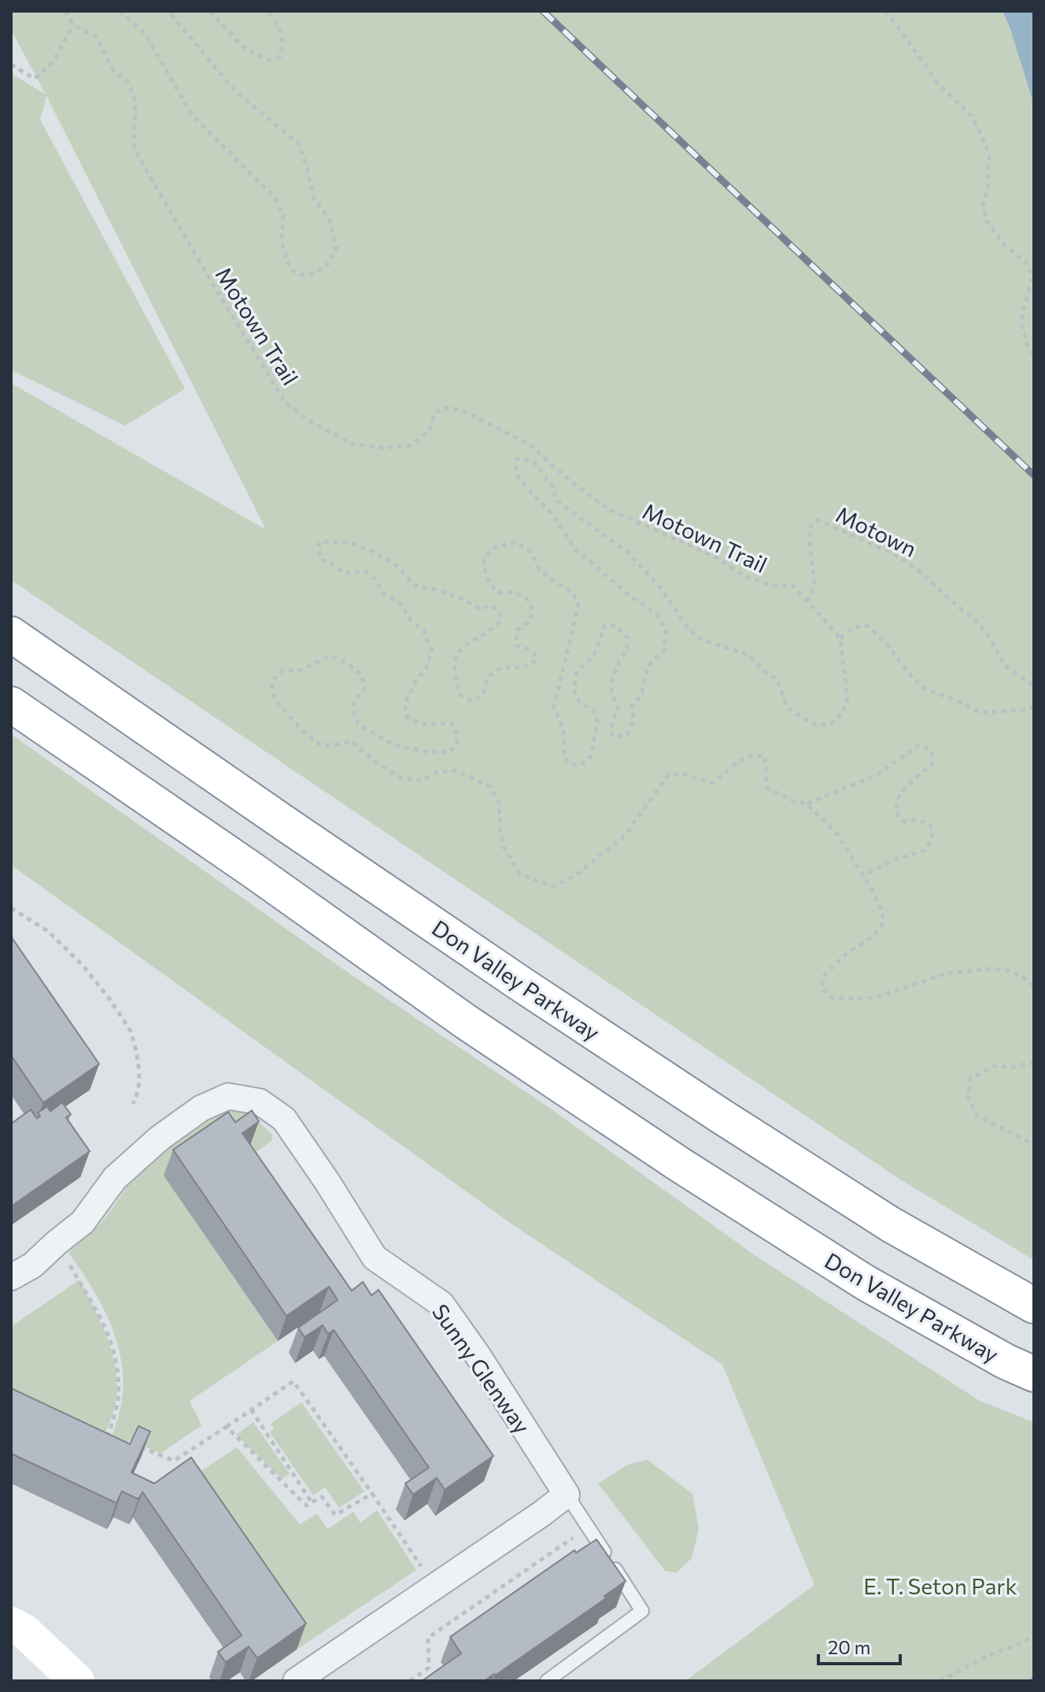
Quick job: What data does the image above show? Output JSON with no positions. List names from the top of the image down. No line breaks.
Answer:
{"streets":{"main road":["Don Valley Parkway"],"street":["Sunny Glenway"],"path":["Motown Trail","Motown"]},"crossings":[["Motown Trail","Motown"]],"parks":["E. T. Seton Park"],"scale_bar":"20 m"}
